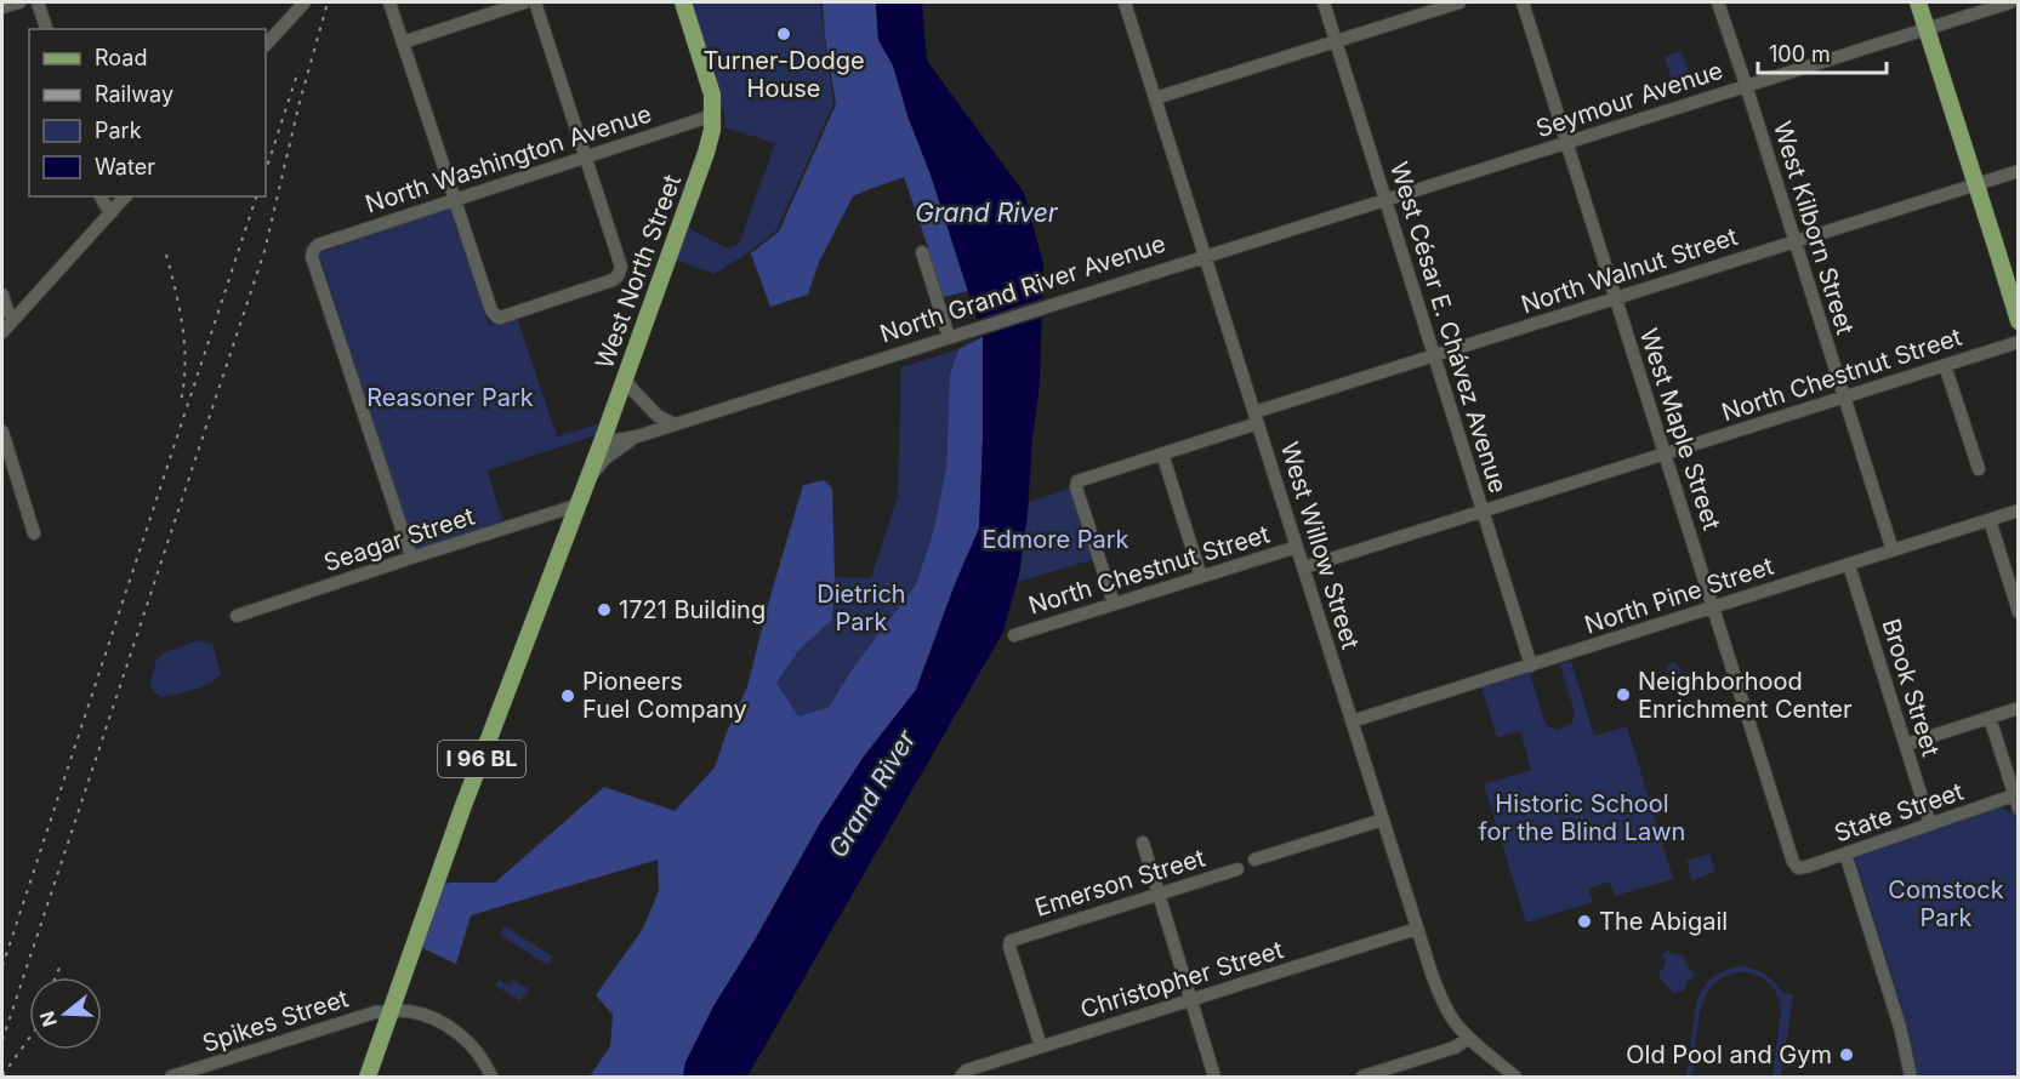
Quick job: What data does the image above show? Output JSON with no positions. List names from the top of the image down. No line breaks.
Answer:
{"streets":{"main road":["West North Street","I 96 BL"],"street":["Seymour Avenue","North Washington Avenue","West Kilborn Street","North Walnut Street","North Grand River Avenue","West César E. Chávez Avenue","North Chestnut Street","West Maple Street","Seagar Street","West Willow Street","North Pine Street","Brook Street","State Street","Emerson Street","Christopher Street","Spikes Street"]},"crossings":[["Seymour Avenue","West Kilborn Street"],["Seymour Avenue","North Grand River Avenue"],["Seymour Avenue","West César E. Chávez Avenue"],["Seymour Avenue","West Maple Street"],["North Washington Avenue","West North Street"],["North Washington Avenue","Seagar Street"],["North Washington Avenue","I 96 BL"],["West Kilborn Street","North Walnut Street"],["West Kilborn Street","North Chestnut Street"],["West Kilborn Street","North Pine Street"],["North Walnut Street","West César E. Chávez Avenue"],["North Walnut Street","North Chestnut Street"],["North Walnut Street","West Maple Street"],["North Walnut Street","West Willow Street"],["West North Street","North Grand River Avenue"],["West North Street","I 96 BL"],["North Grand River Avenue","West César E. Chávez Avenue"],["North Grand River Avenue","West Willow Street"],["North Grand River Avenue","I 96 BL"],["West César E. Chávez Avenue","North Chestnut Street"],["West César E. Chávez Avenue","North Pine Street"],["North Chestnut Street","West Maple Street"],["North Chestnut Street","West Willow Street"],["West Maple Street","North Pine Street"],["West Maple Street","State Street"],["Seagar Street","I 96 BL"],["West Willow Street","North Pine Street"],["West Willow Street","Christopher Street"],["North Pine Street","Brook Street"],["Brook Street","State Street"],["I 96 BL","Spikes Street"],["Emerson Street","Christopher Street"]],"water":["Grand River"],"parks":["Reasoner Park","Edmore Park","Dietrich Park","Historic School for the Blind Lawn","Comstock Park"],"places":["Turner-Dodge House","1721 Building","Neighborhood Enrichment Center","Pioneers Fuel Company","The Abigail","Old Pool and Gym"],"legend":["Road","Railway","Park","Water"],"scale_bar":"100 m","north":"left"}
